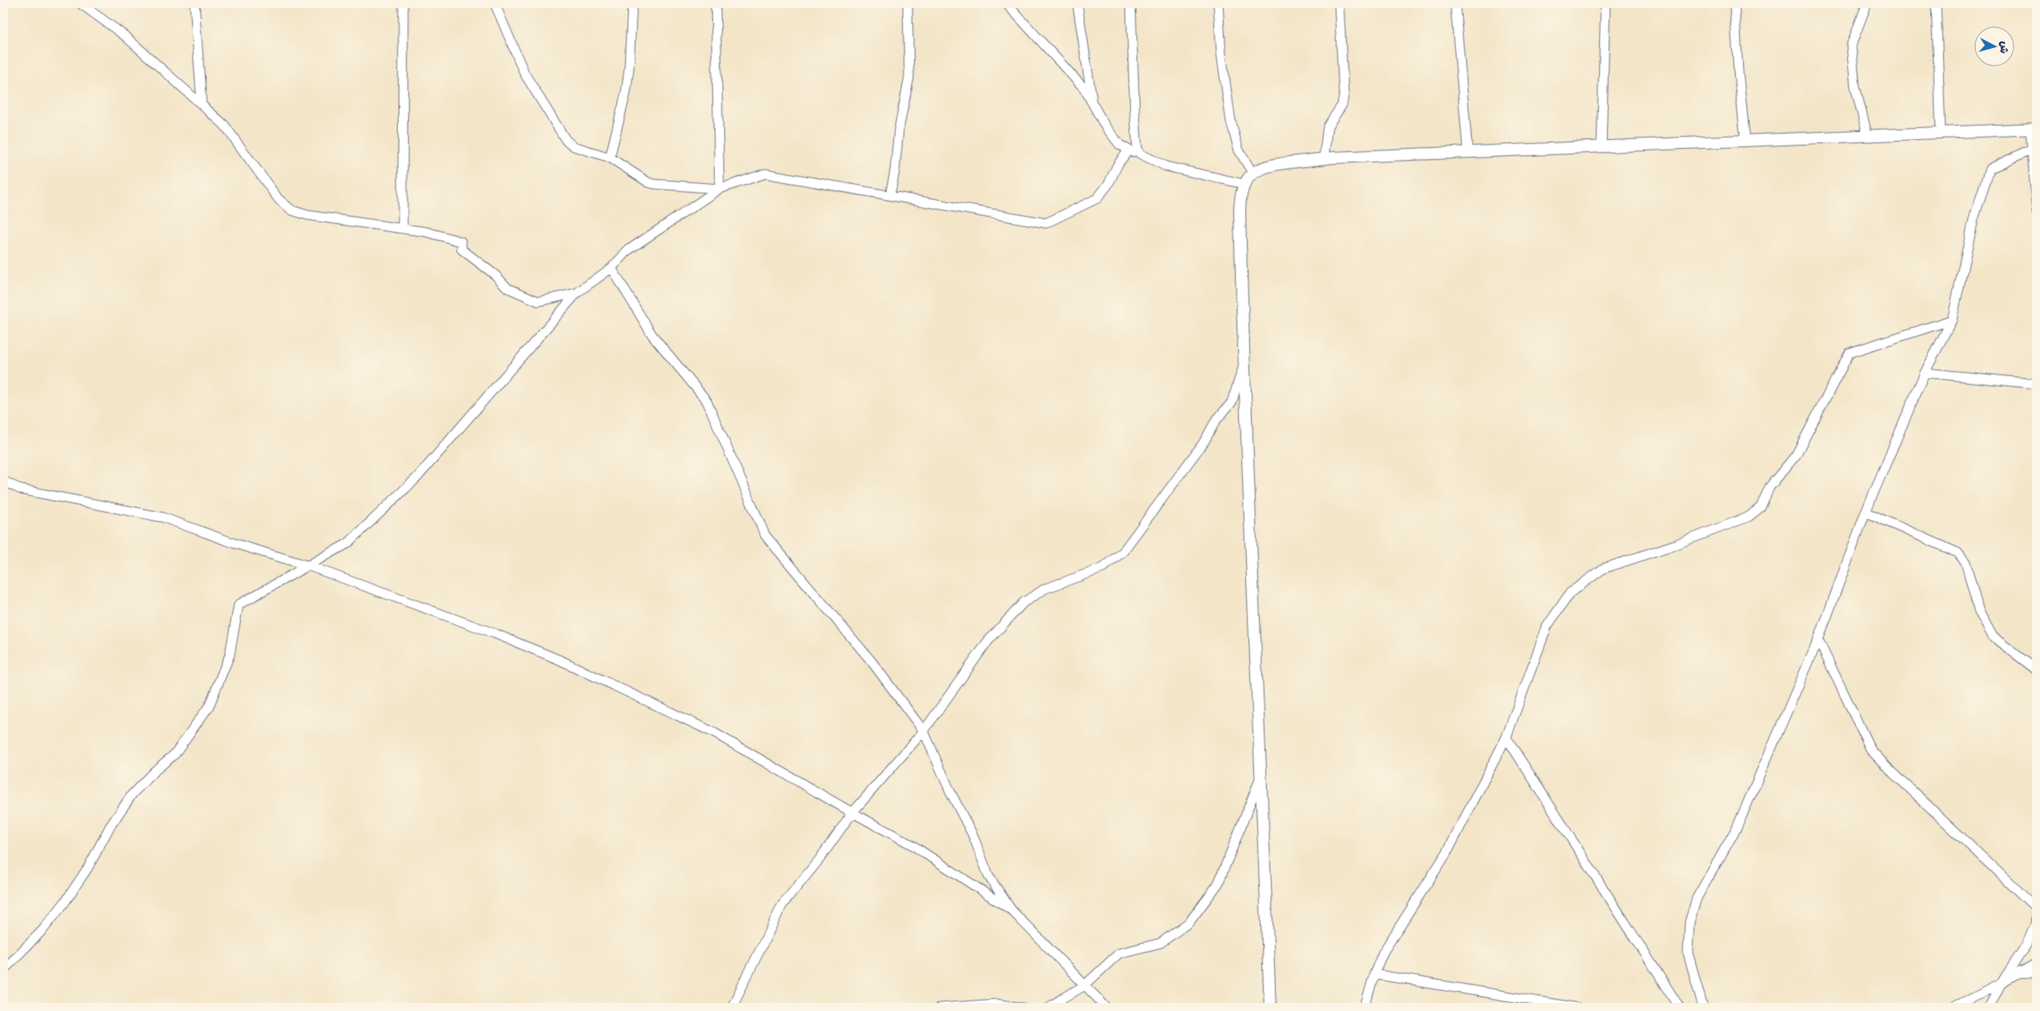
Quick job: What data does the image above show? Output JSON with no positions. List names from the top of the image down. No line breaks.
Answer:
{"north":"right"}
